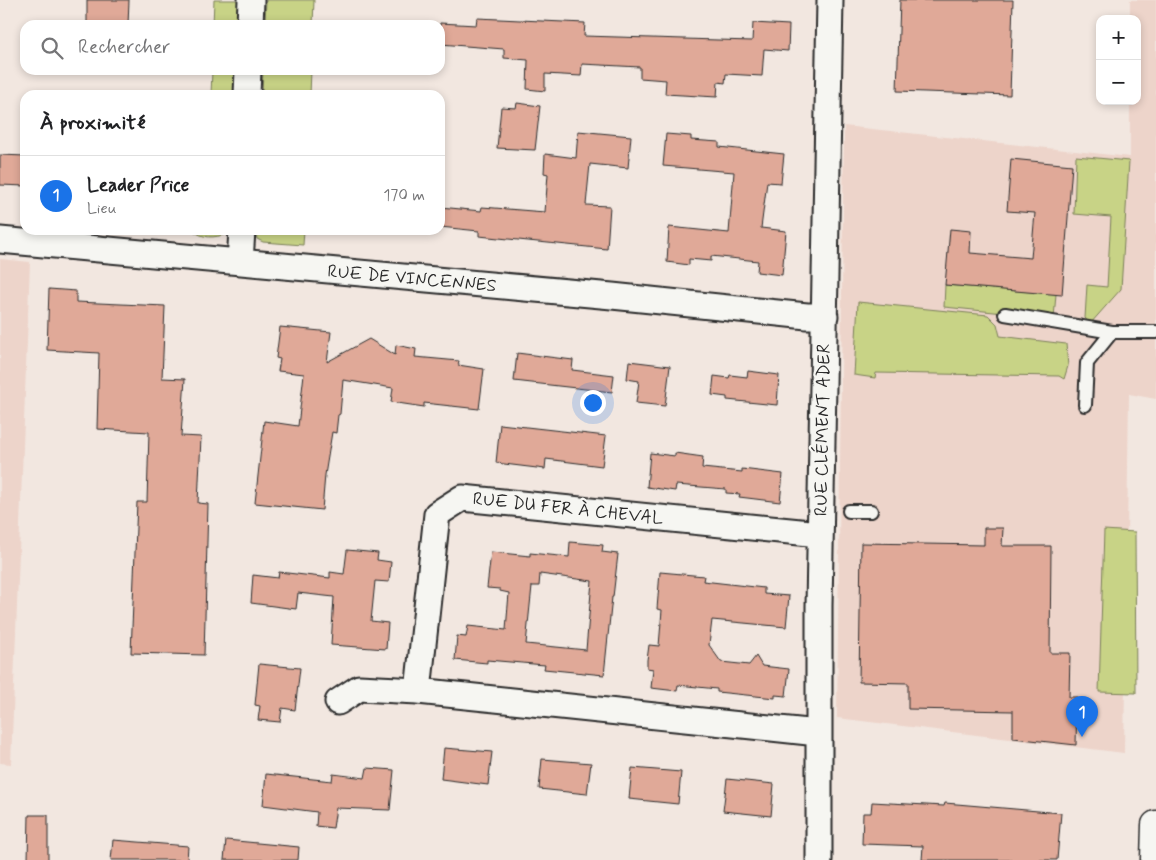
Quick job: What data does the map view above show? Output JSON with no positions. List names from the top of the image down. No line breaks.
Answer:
{"streets":{"street":["RUE DE VINCENNES","RUE CLÉMENT ADER","RUE DU FER À CHEVAL"]},"crossings":[["RUE DE VINCENNES","RUE CLÉMENT ADER"],["RUE CLÉMENT ADER","RUE DU FER À CHEVAL"]],"page":{"map_buttons":["+","−"],"search":"Rechercher","heading":"À proximité","list":[{"mark":"1","name":"Leader Price","note":"Lieu","value":"170 m"}],"pins":"1"}}
